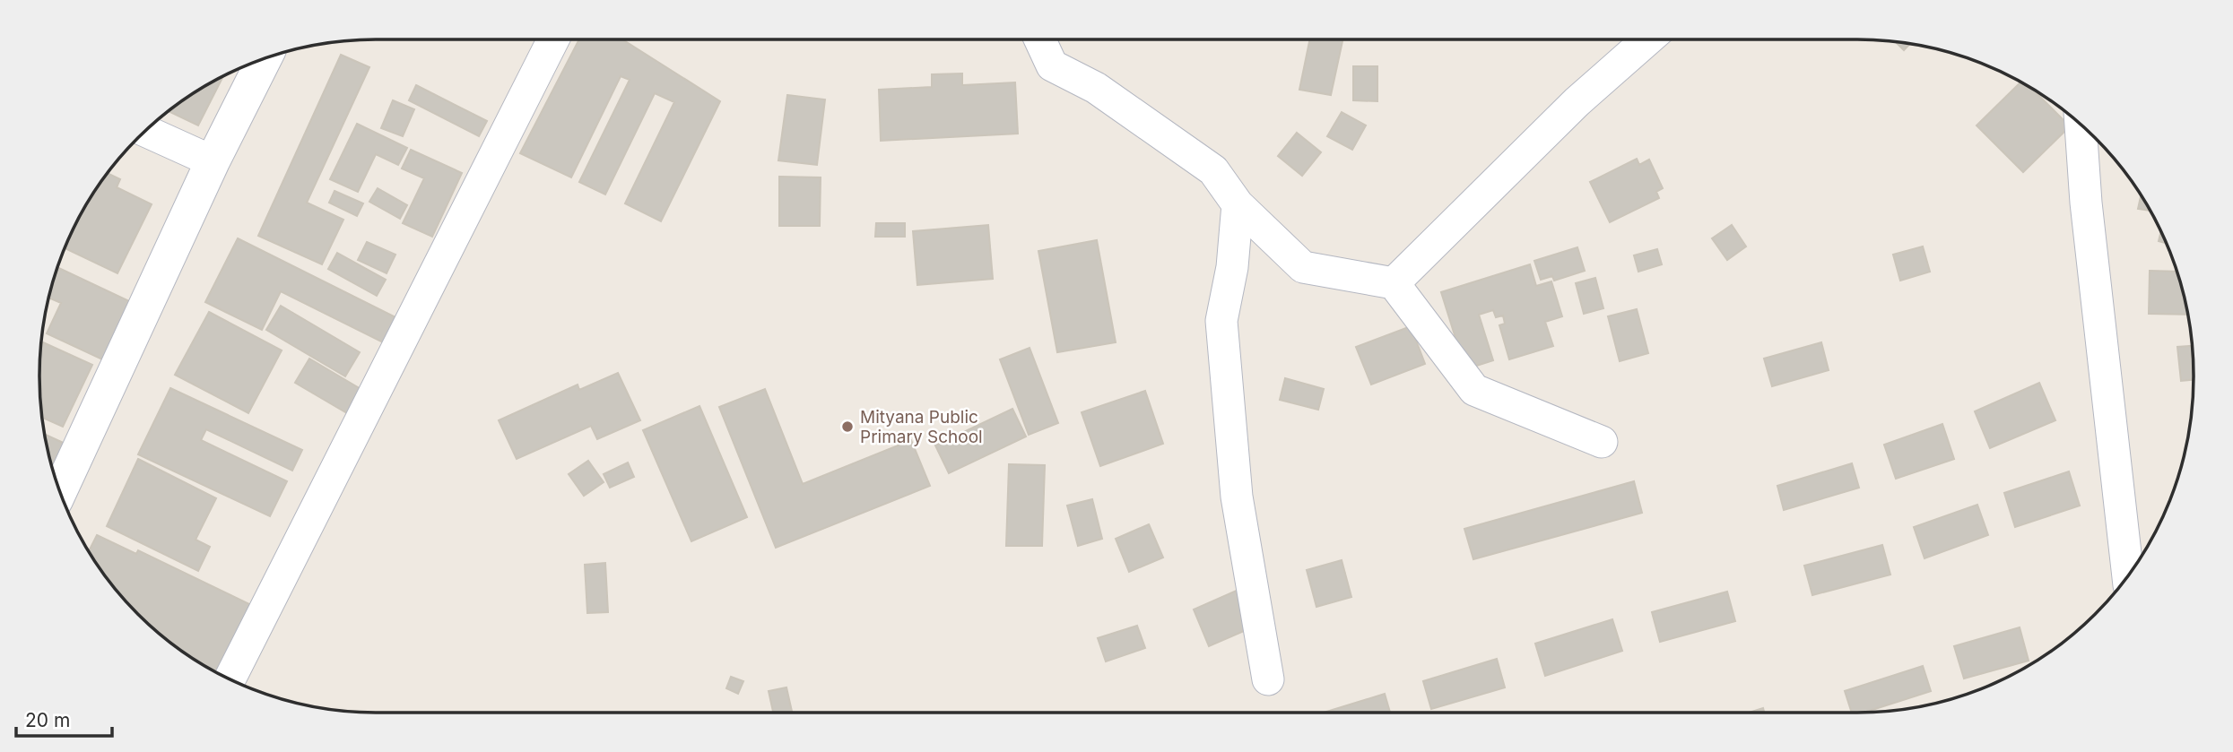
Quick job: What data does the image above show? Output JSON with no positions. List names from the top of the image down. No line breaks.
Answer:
{"places":["Mityana Public Primary School"],"scale_bar":"20 m"}
